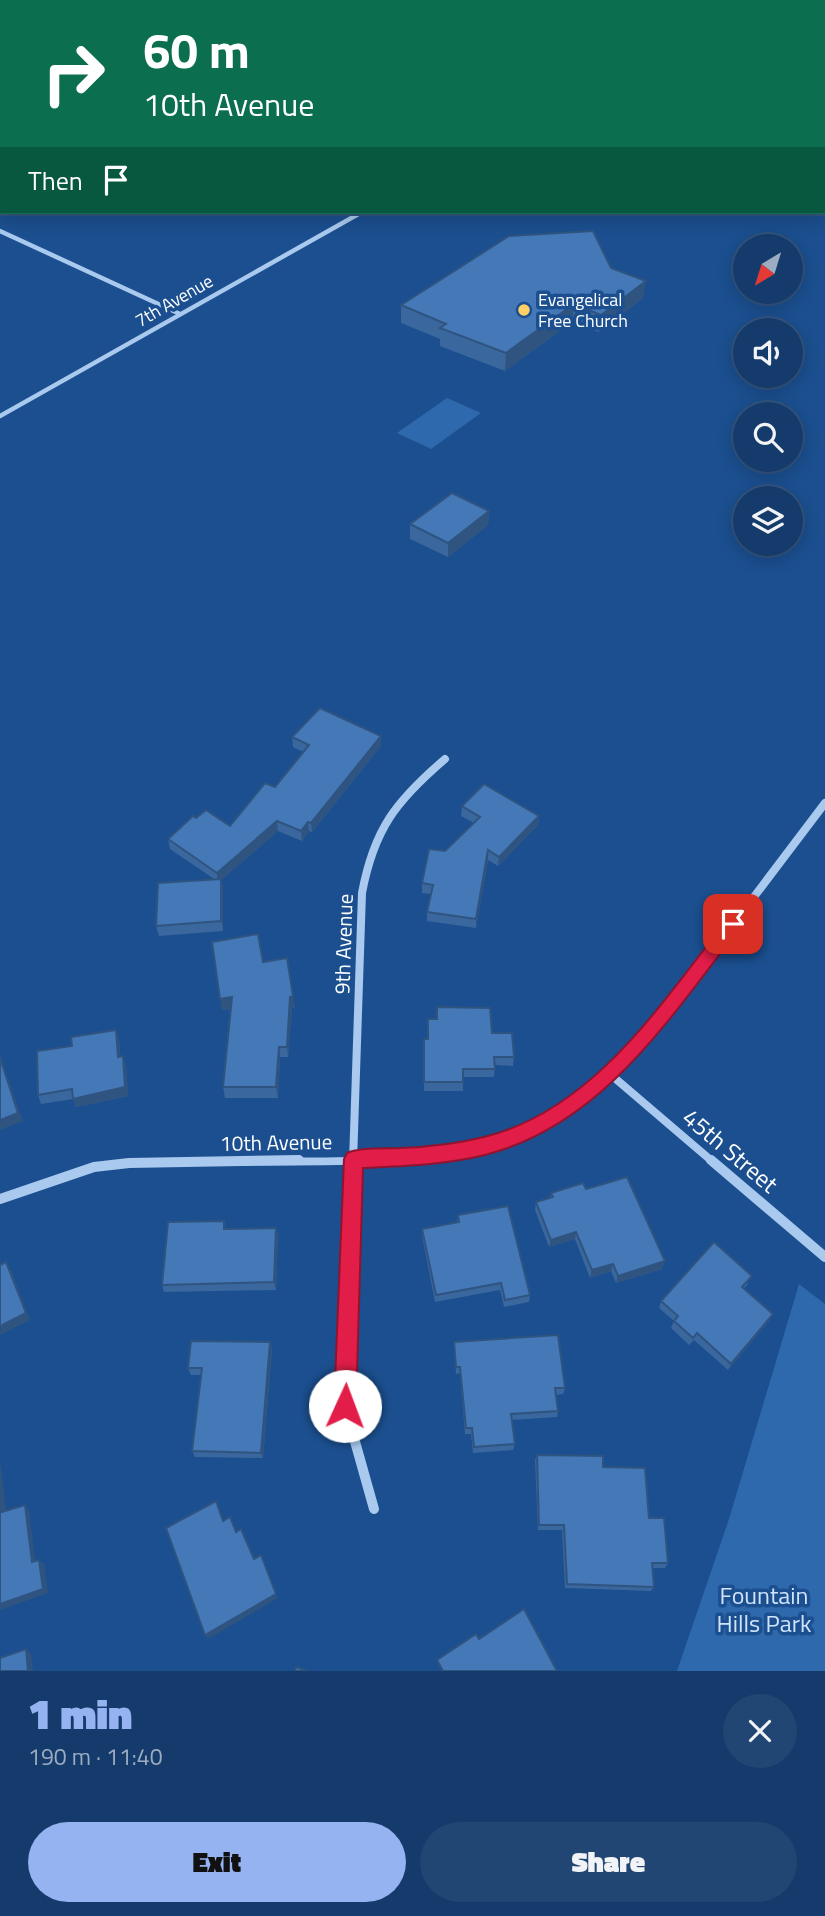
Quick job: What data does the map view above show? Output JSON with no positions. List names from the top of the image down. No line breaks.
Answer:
{"streets":{"street":["7th Avenue","9th Avenue","10th Avenue","45th Street"]},"crossings":[["9th Avenue","10th Avenue"],["10th Avenue","45th Street"]],"parks":["Fountain Hills Park"],"places":["Evangelical Free Church"],"north":"bottom left","page":{"turn":["60 m","10th Avenue"],"then":"Then","heading":["1 min","190 m · 11:40"],"buttons":["Exit","Share"]}}
